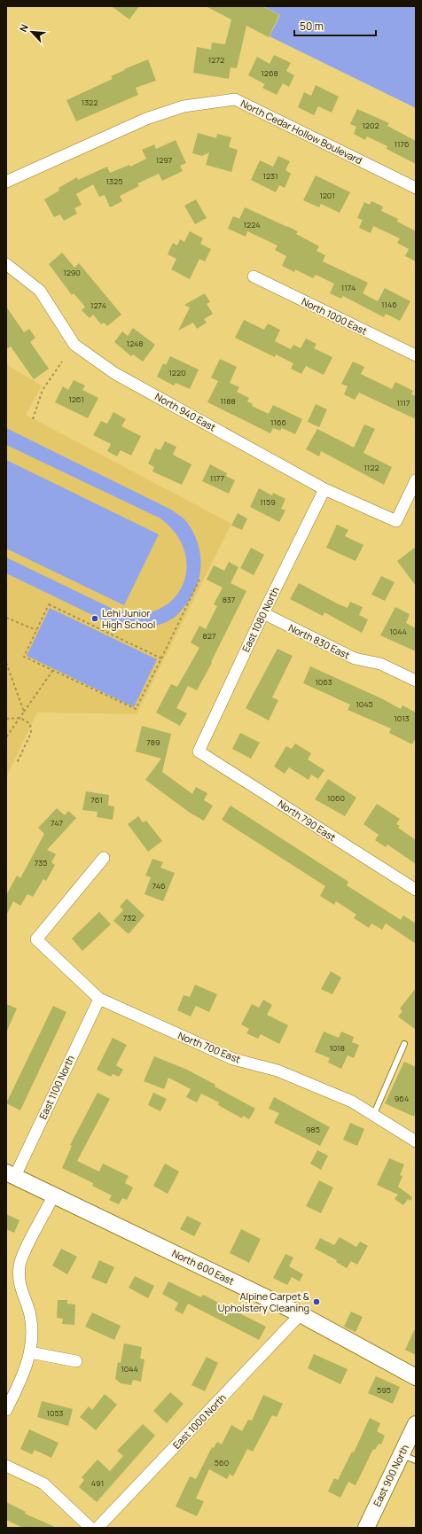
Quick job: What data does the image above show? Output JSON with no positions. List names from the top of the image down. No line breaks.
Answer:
{"streets":{"street":["North Cedar Hollow Boulevard","North 1000 East","North 940 East","East 1080 North","North 830 East","North 790 East","North 700 East","East 1100 North","North 600 East","East 1000 North","East 900 North"]},"crossings":[["North 940 East","East 1080 North"],["East 1080 North","North 830 East"],["East 1080 North","North 790 East"],["North 700 East","East 1100 North"],["East 1100 North","North 600 East"],["North 600 East","East 1000 North"]],"places":["Lehi Junior High School","Alpine Carpet & Upholstery Cleaning"],"house_numbers":["1272","1268","1322","1202","1176","1297","1231","1325","1201","1224","1290","1174","1146","1274","1248","1220","1261","1188","1117","1166","1122","1177","1159","837","1044","827","1063","1045","1013","789","1060","761","747","735","746","732","1018","964","985","1044","595","1053","560","491"],"scale_bar":"50 m","north":"top left"}
